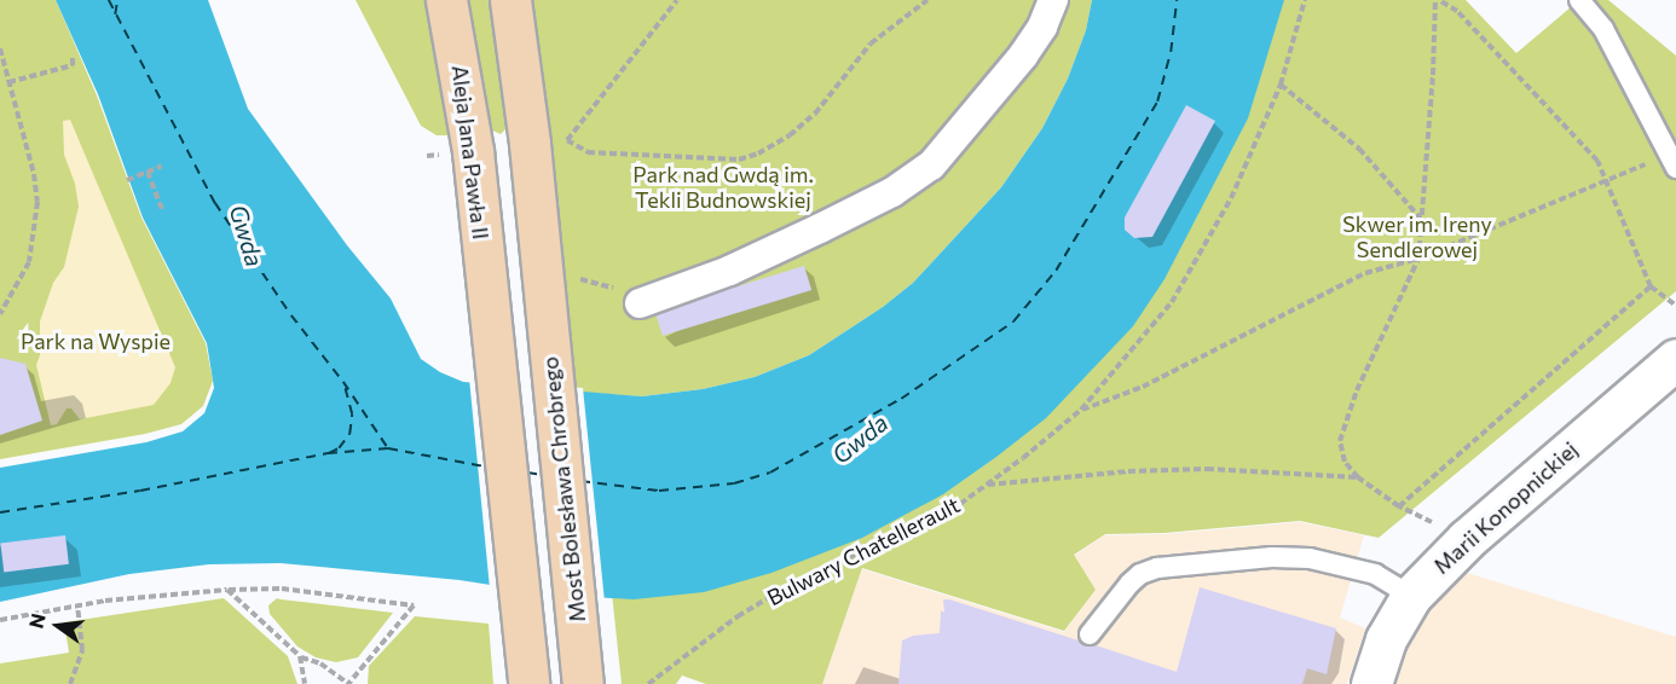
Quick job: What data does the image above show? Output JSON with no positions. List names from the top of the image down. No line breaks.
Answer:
{"streets":{"main road":["Aleja Jana Pawła II","Most Bolesława Chrobrego"],"street":["Marii Konopnickiej"],"path":["Bulwary Chatellerault"]},"water":["Gwda"],"parks":["Park nad Gwdą im. Tekli Budnowskiej","Skwer im. Ireny Sendlerowej","Park na Wyspie"],"north":"left"}
